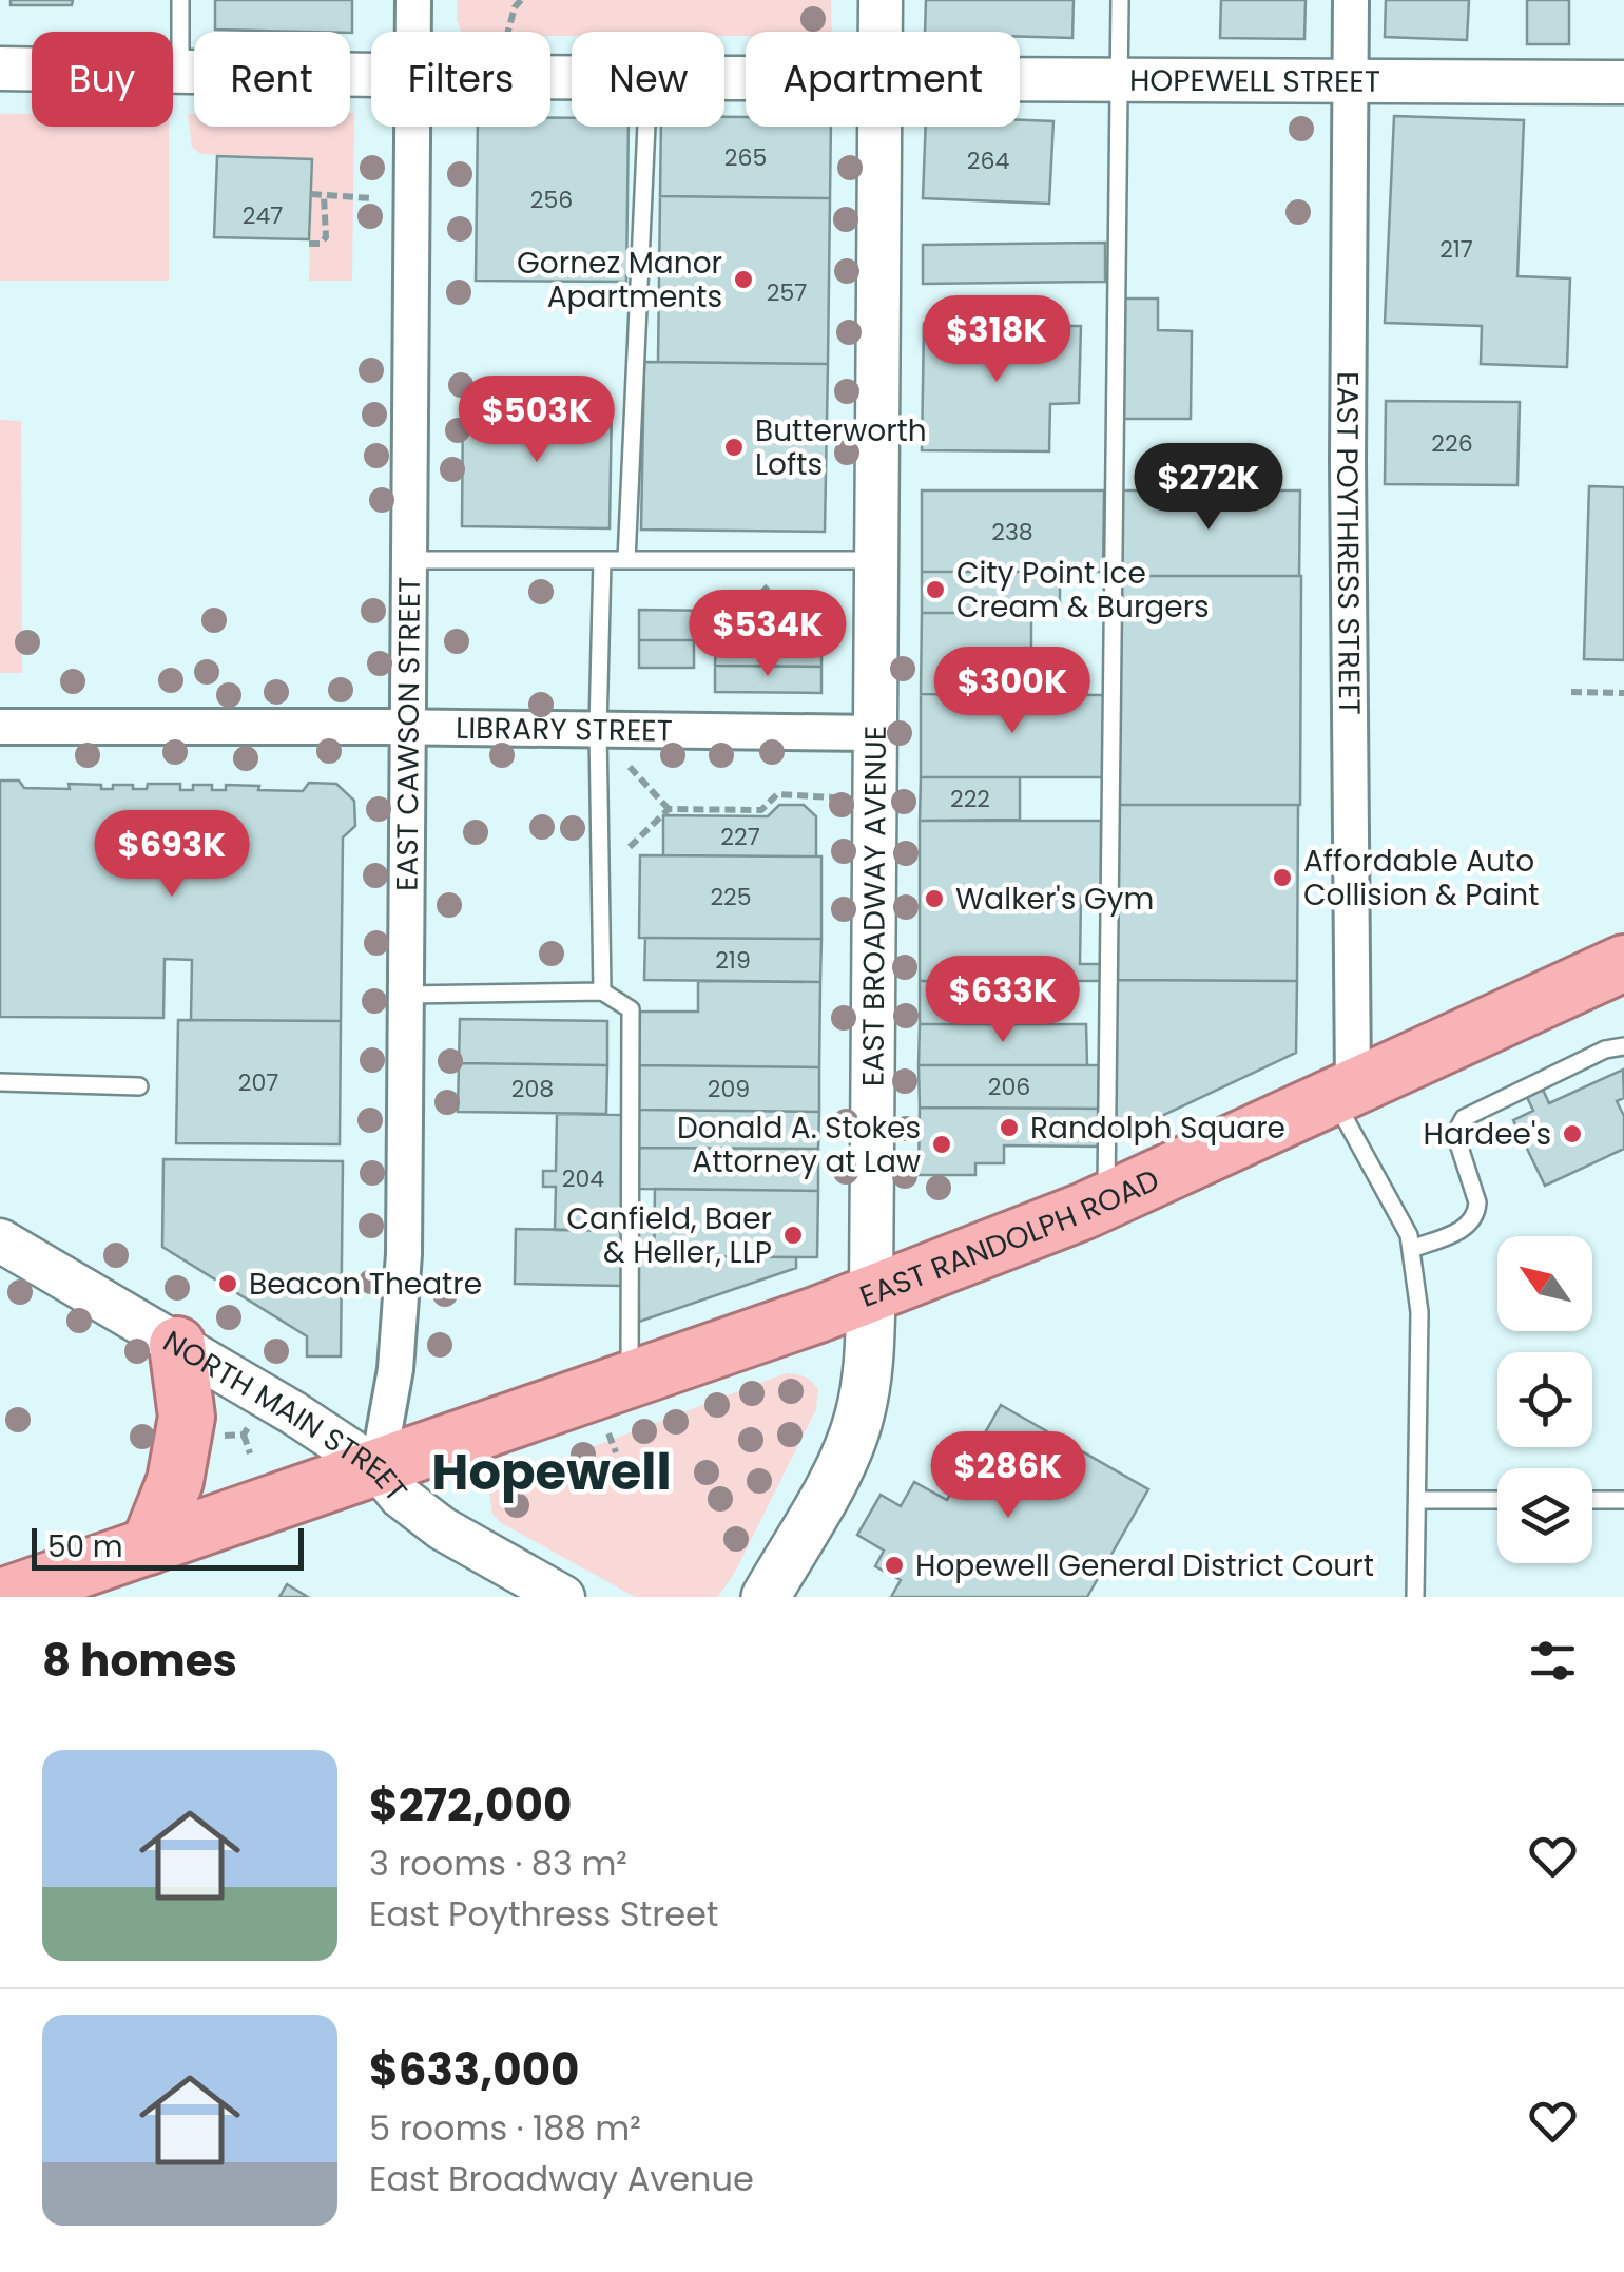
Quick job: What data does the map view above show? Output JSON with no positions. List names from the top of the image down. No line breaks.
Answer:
{"streets":{"highway":["EAST RANDOLPH ROAD"],"main road":["EAST BROADWAY AVENUE"],"street":["HOPEWELL STREET","EAST POYTHRESS STREET","LIBRARY STREET","EAST CAWSON STREET","NORTH MAIN STREET"]},"crossings":[["HOPEWELL STREET","EAST POYTHRESS STREET"],["EAST POYTHRESS STREET","EAST RANDOLPH ROAD"],["LIBRARY STREET","EAST CAWSON STREET"],["LIBRARY STREET","EAST BROADWAY AVENUE"],["EAST CAWSON STREET","EAST RANDOLPH ROAD"],["EAST CAWSON STREET","NORTH MAIN STREET"],["EAST BROADWAY AVENUE","EAST RANDOLPH ROAD"],["EAST RANDOLPH ROAD","NORTH MAIN STREET"]],"districts":["Hopewell"],"places":["Gornez Manor Apartments","Butterworth Lofts","City Point Ice Cream & Burgers","Affordable Auto Collision & Paint","Walker's Gym","Randolph Square","Hardee's","Donald A. Stokes Attorney at Law","Canfield, Baer & Heller, LLP","Beacon Theatre","Hopewell General District Court"],"house_numbers":["265","264","256","247","217","257","226","238","222","227","225","219","207","206","208","209","204"],"scale_bar":"50 m","north":"top left","page":{"chip":["Buy","Rent","Filters","New","Apartment"],"price":["$318K","$503K","$272K","$534K","$300K","$693K","$633K","$286K"],"scale":"50 m","heading":"8 homes","list":[{"name":"$272,000","note":"3 rooms · 83 m² · East Poythress Street"},{"name":"$633,000","note":"5 rooms · 188 m² · East Broadway Avenue"}]}}
